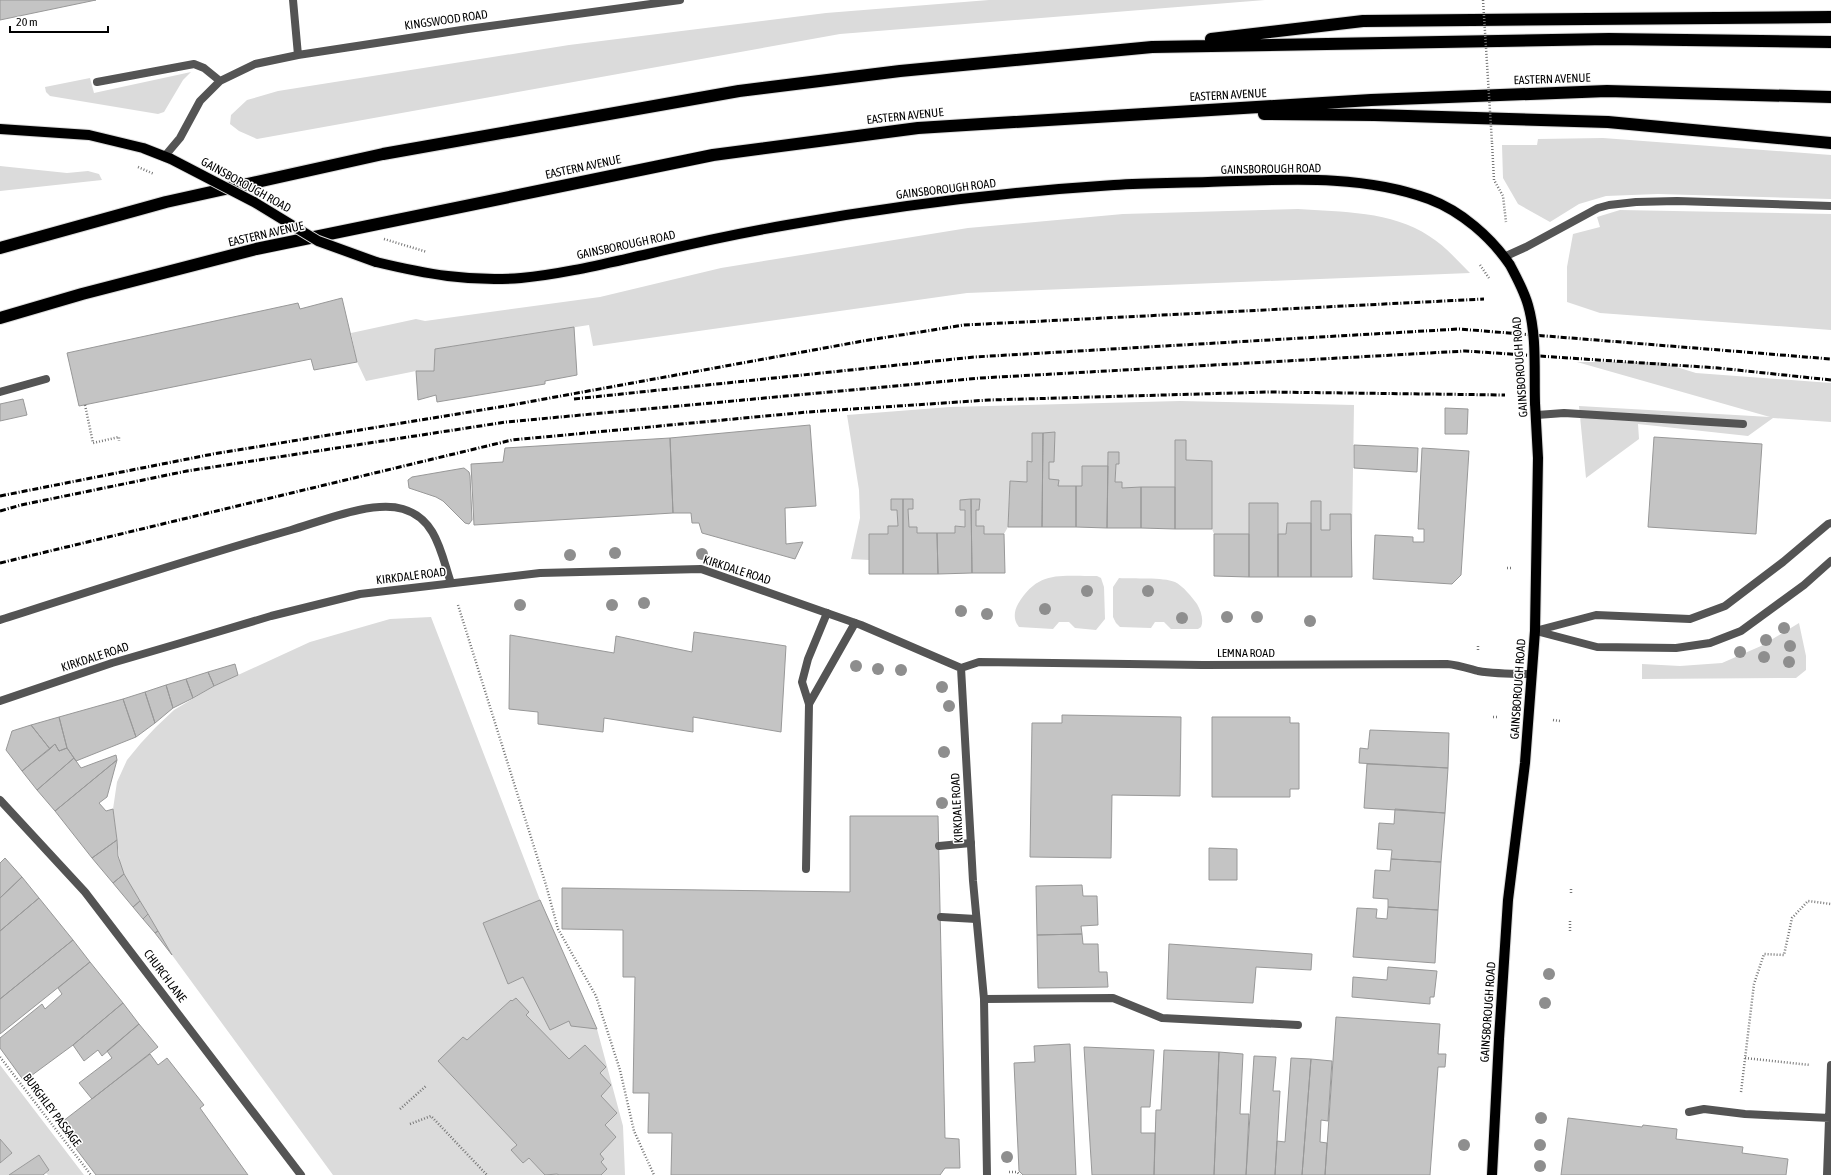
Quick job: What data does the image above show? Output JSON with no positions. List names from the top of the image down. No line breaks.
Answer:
{"streets":{"highway":["EASTERN AVENUE"],"main road":["GAINSBOROUGH ROAD"],"street":["KINGSWOOD ROAD","KIRKDALE ROAD","LEMNA ROAD","CHURCH LANE"],"path":["BURGHLEY PASSAGE"]},"crossings":[["KINGSWOOD ROAD","GAINSBOROUGH ROAD"],["GAINSBOROUGH ROAD","LEMNA ROAD"],["KIRKDALE ROAD","LEMNA ROAD"]],"scale_bar":"20 m"}
